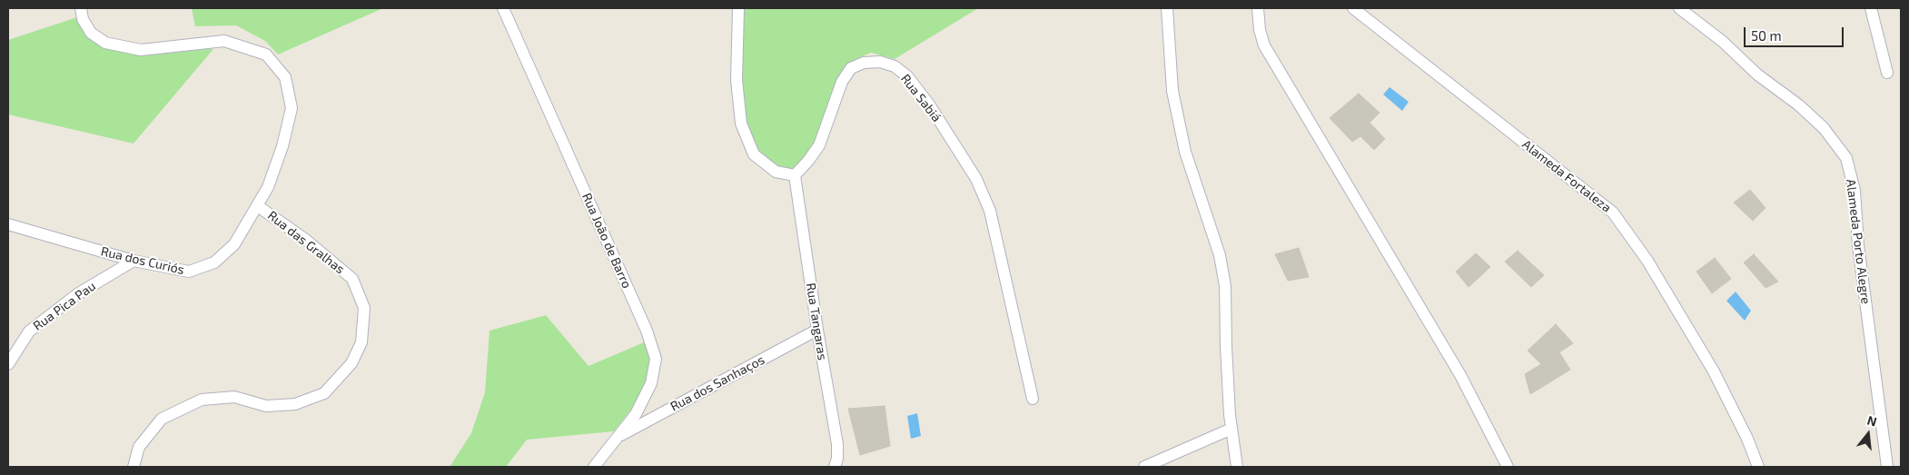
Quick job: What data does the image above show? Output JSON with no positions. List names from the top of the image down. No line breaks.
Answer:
{"streets":{"street":["Rua Sabiá","Alameda Fortaleza","Rua João de Barro","Alameda Porto Alegre","Rua das Gralhas","Rua dos Curiós","Rua Pica Pau","Rua Tangaras","Rua dos Sanhaços"]},"crossings":[["Rua Sabiá","Rua Tangaras"],["Rua João de Barro","Rua dos Sanhaços"],["Rua das Gralhas","Rua dos Curiós"],["Rua dos Curiós","Rua Pica Pau"],["Rua Tangaras","Rua dos Sanhaços"]],"scale_bar":"50 m","north":"top"}
